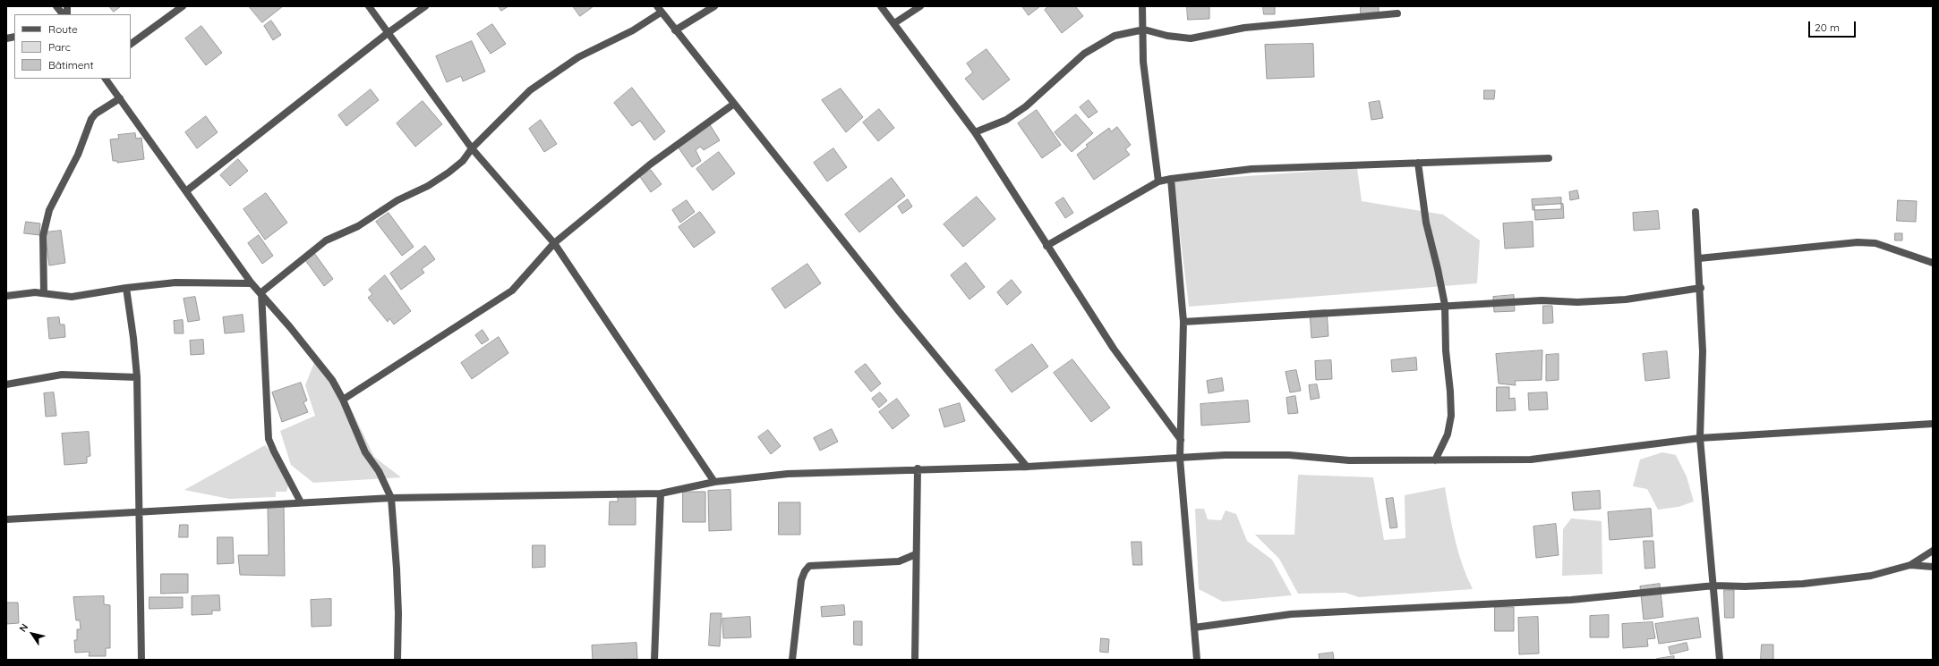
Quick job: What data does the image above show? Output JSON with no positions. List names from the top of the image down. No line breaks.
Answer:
{"legend":["Route","Parc","Bâtiment"],"scale_bar":"20 m","north":"top left"}
